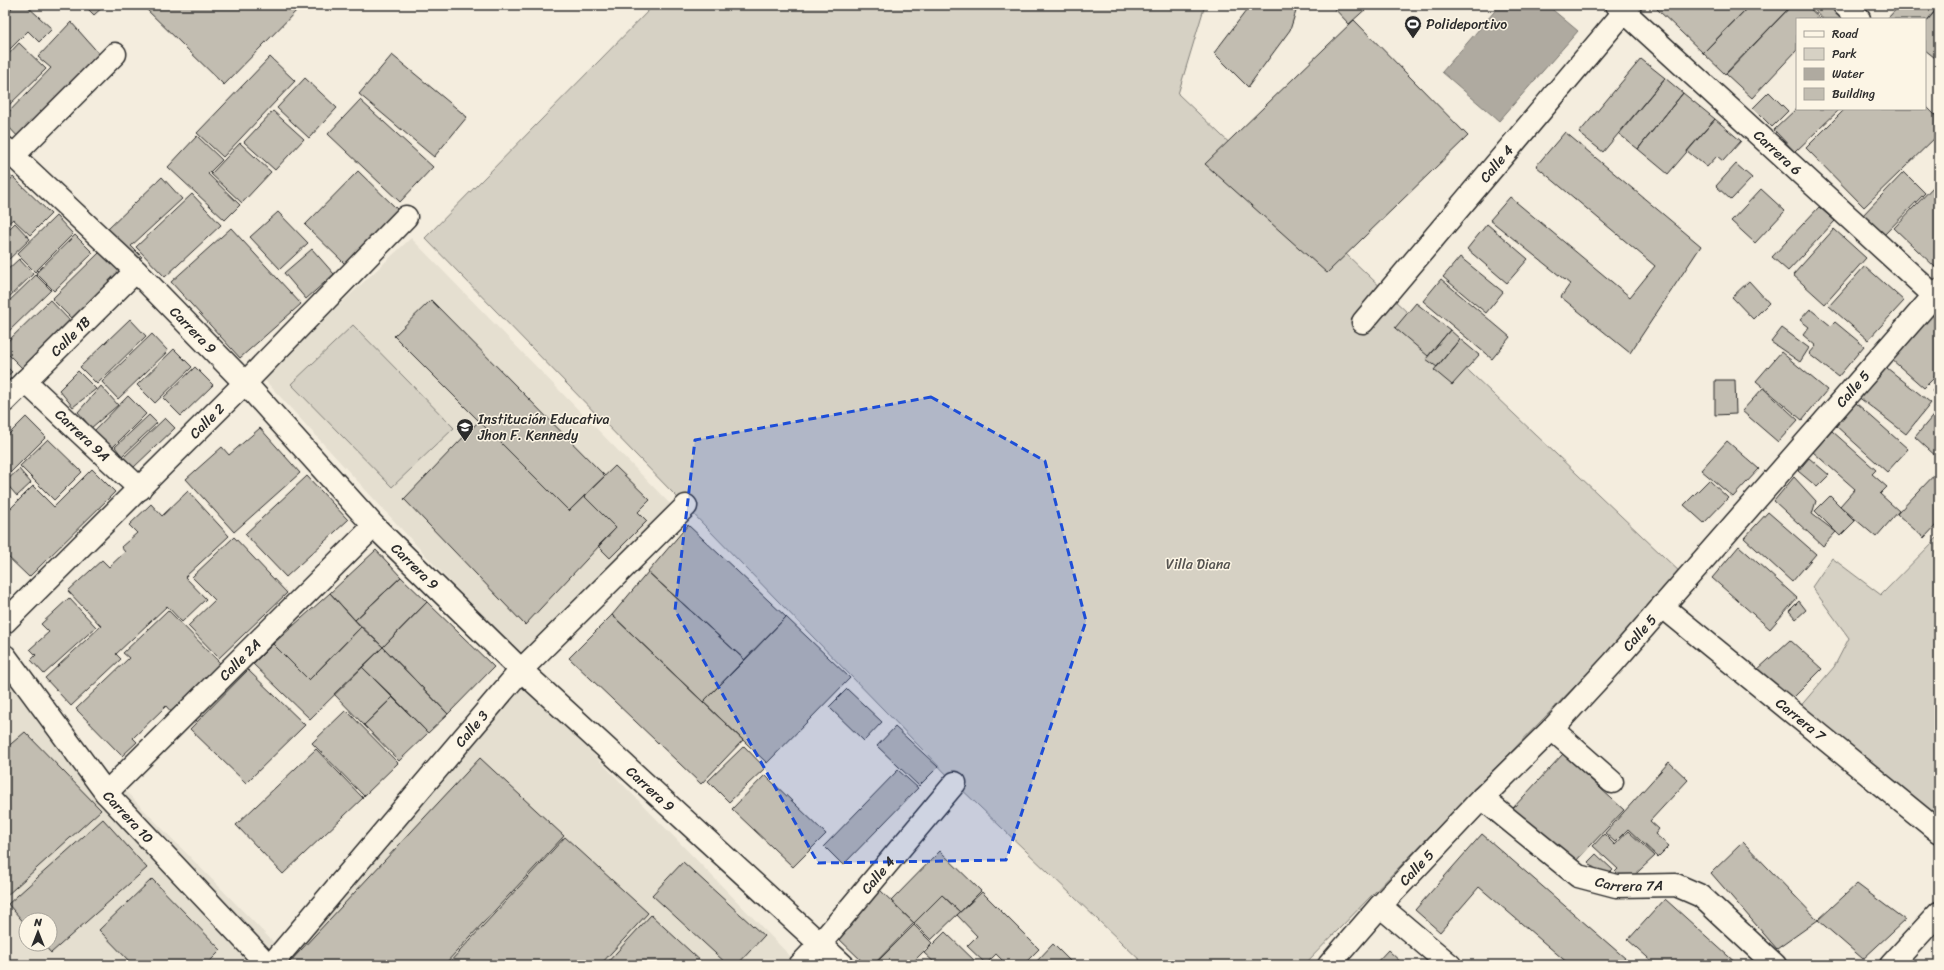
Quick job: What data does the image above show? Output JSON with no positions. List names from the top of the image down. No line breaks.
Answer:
{"streets":{"street":["Carrera 6","Calle 4","Carrera 9","Calle 1B","Calle 5","Calle 2","Carrera 9A","Calle 2A","Carrera 7","Calle 3","Carrera 10","Carrera 7A"]},"crossings":[["Carrera 6","Calle 4"],["Carrera 6","Calle 5"],["Calle 4","Carrera 9"],["Carrera 9","Calle 1B"],["Carrera 9","Calle 2"],["Carrera 9","Calle 2A"],["Carrera 9","Calle 3"],["Calle 1B","Carrera 9A"],["Calle 5","Carrera 7"],["Calle 5","Carrera 7A"],["Calle 2","Carrera 9A"],["Calle 2A","Carrera 10"]],"parks":["Villa Diana"],"places":{"sports":["Polideportivo"],"school or university":["Institución Educativa Jhon F. Kennedy"]},"legend":["Road","Park","Water","Building"],"north":"top"}
